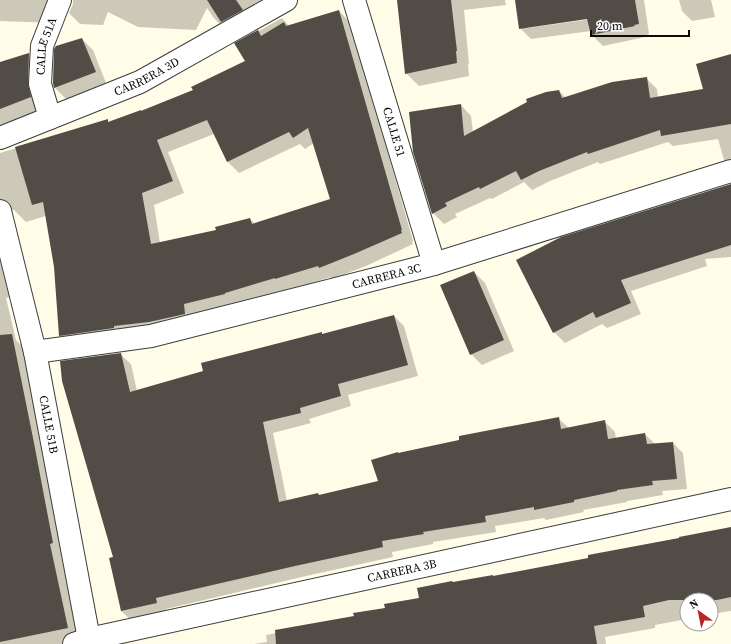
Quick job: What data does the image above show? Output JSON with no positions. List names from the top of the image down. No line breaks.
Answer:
{"streets":{"street":["CALLE 51A","CARRERA 3D","CALLE 51","CARRERA 3C","CALLE 51B","CARRERA 3B"]},"crossings":[["CALLE 51A","CARRERA 3D"],["CALLE 51","CARRERA 3C"],["CARRERA 3C","CALLE 51B"],["CALLE 51B","CARRERA 3B"]],"scale_bar":"20 m","north":"top left"}
